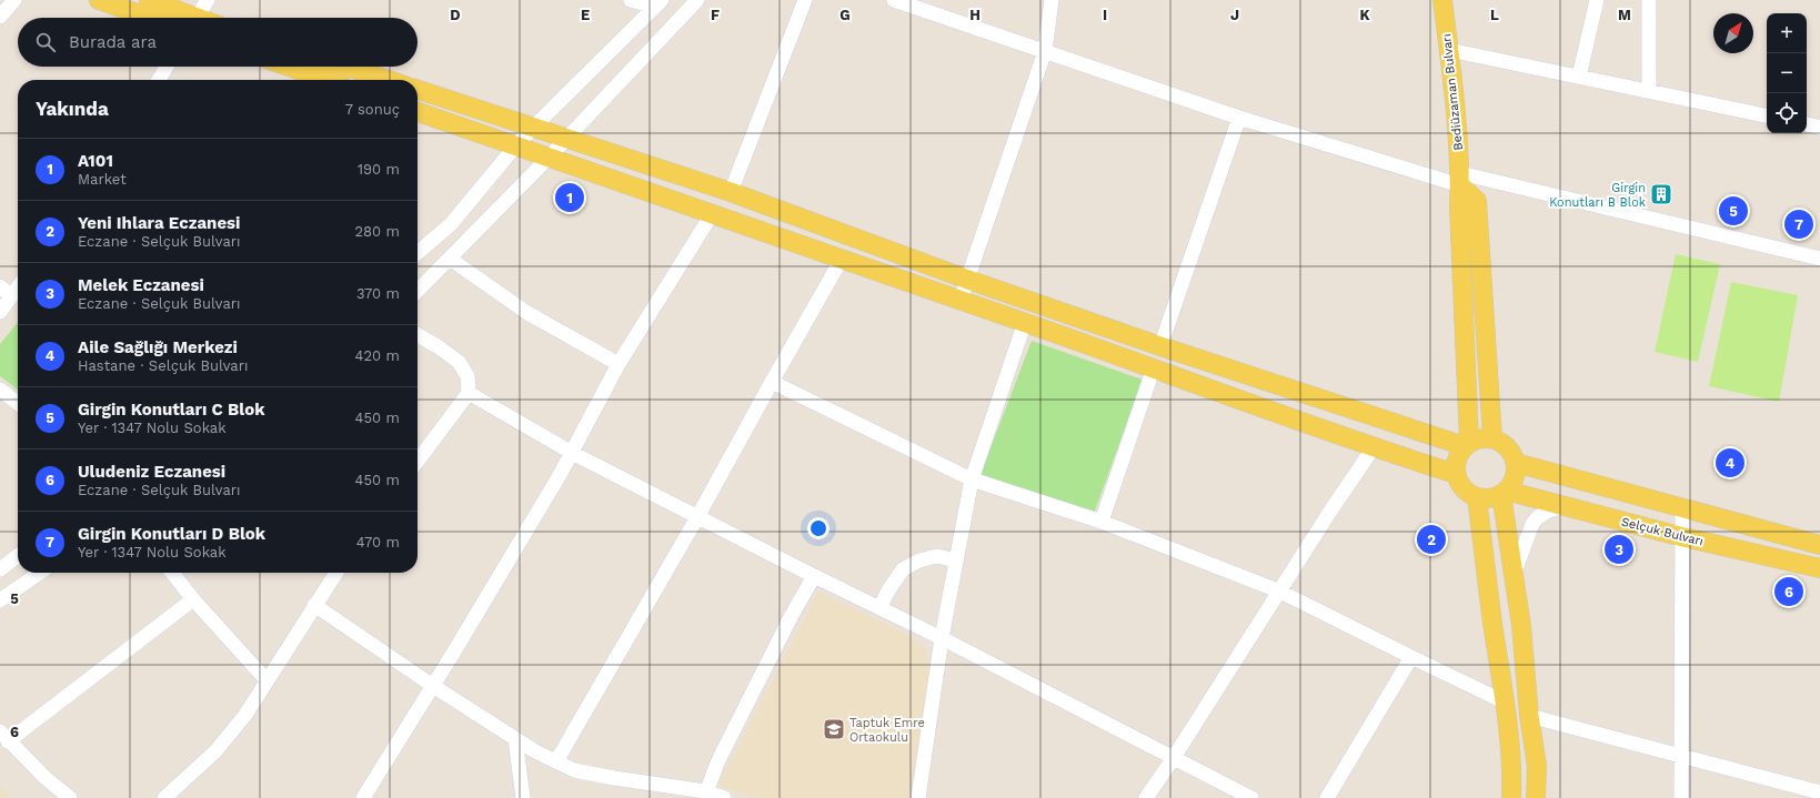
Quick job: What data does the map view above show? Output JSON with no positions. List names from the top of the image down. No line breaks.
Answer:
{"streets":{"main road":["Bediüzaman Bulvarı","Selçuk Bulvarı"]},"crossings":[["Bediüzaman Bulvarı","Selçuk Bulvarı"]],"places":{"building":["Girgin Konutları B Blok"],"school or university":["Taptuk Emre Ortaokulu"]},"north":"top right","page":{"map_buttons":["+","−"],"search":"Burada ara","heading":["Yakında","7 sonuç"],"list":[{"mark":"1","name":"A101","note":"Market","value":"190 m"},{"mark":"2","name":"Yeni Ihlara Eczanesi","note":"Eczane · Selçuk Bulvarı","value":"280 m"},{"mark":"3","name":"Melek Eczanesi","note":"Eczane · Selçuk Bulvarı","value":"370 m"},{"mark":"4","name":"Aile Sağlığı Merkezi","note":"Hastane · Selçuk Bulvarı","value":"420 m"},{"mark":"5","name":"Girgin Konutları C Blok","note":"Yer · 1347 Nolu Sokak","value":"450 m"},{"mark":"6","name":"Uludeniz Eczanesi","note":"Eczane · Selçuk Bulvarı","value":"450 m"},{"mark":"7","name":"Girgin Konutları D Blok","note":"Yer · 1347 Nolu Sokak","value":"470 m"}],"pins":["1","5","7","4","2","3","6"]},"grid":{"columns":["D","E","F","G","H","I","J","K","L","M"],"rows":["5","6"]}}
